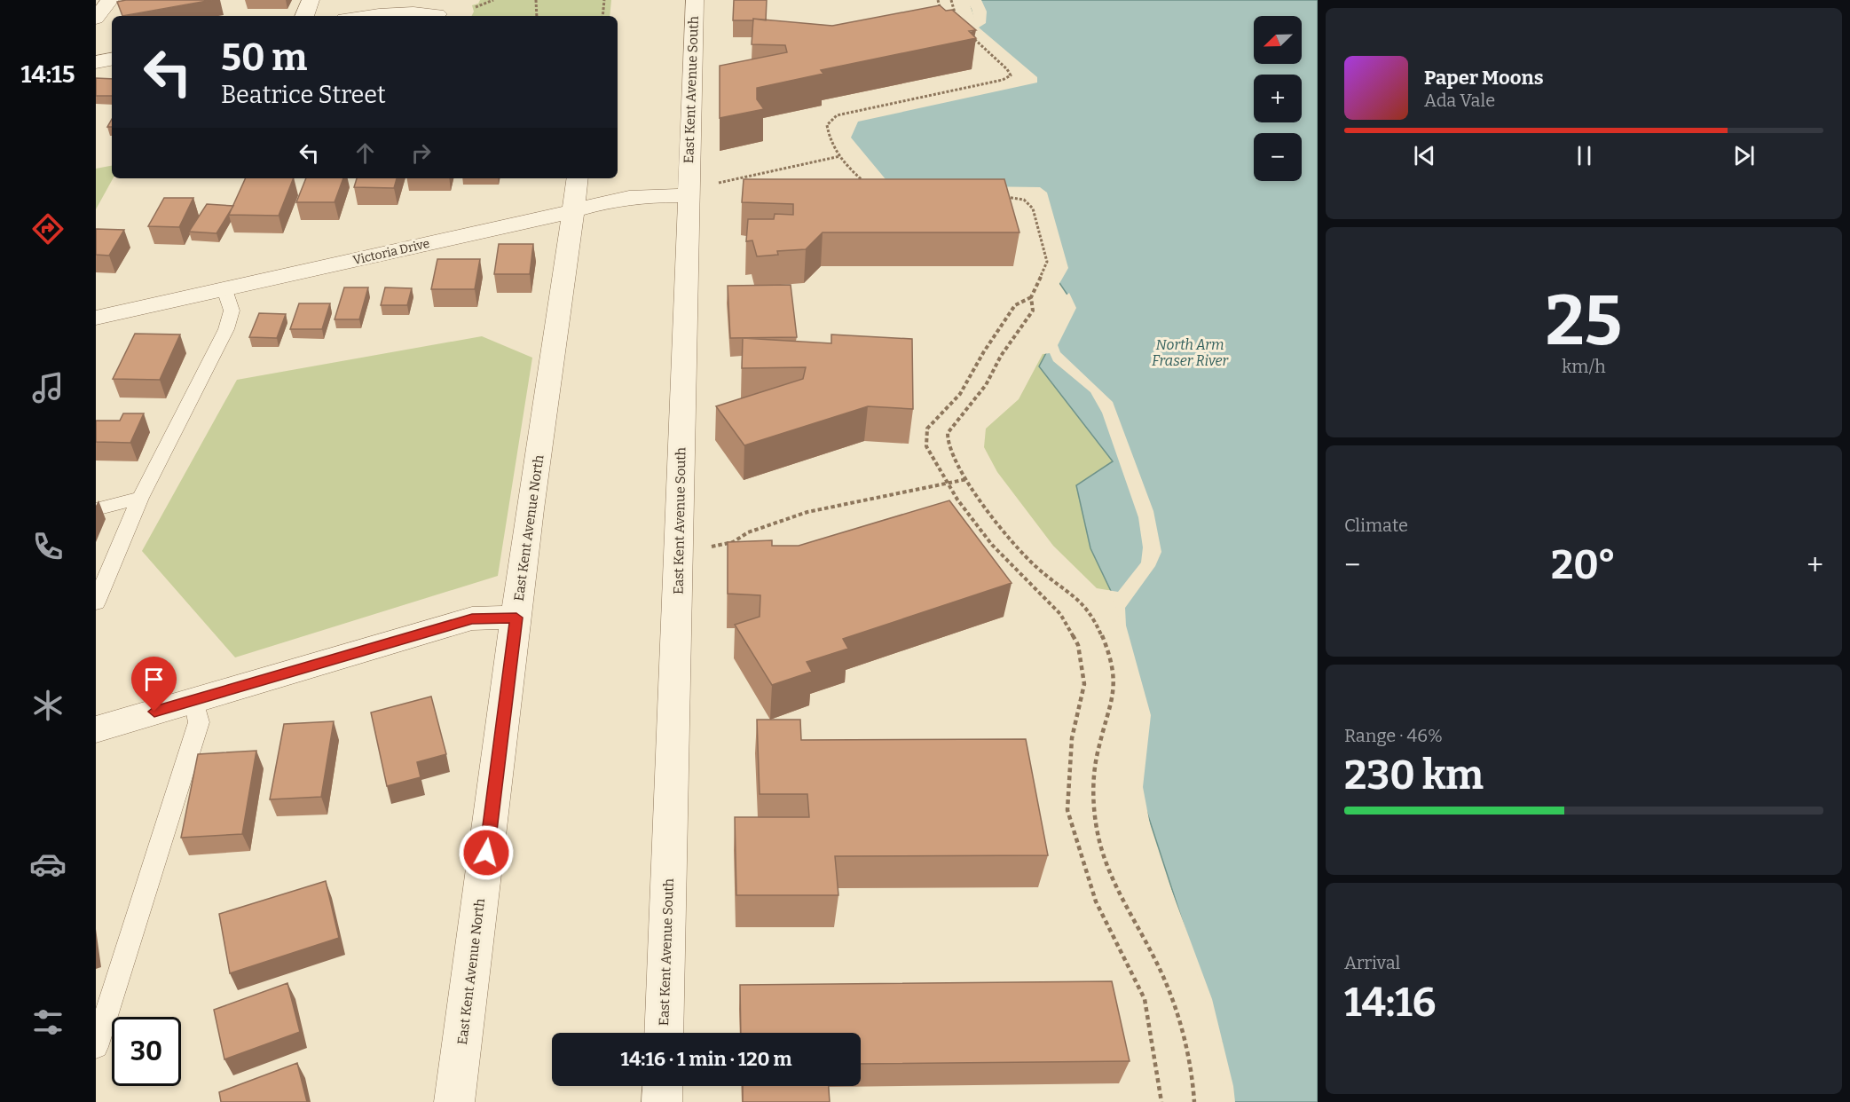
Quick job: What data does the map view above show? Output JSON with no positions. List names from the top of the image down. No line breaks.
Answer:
{"streets":{"street":["East Kent Avenue South","Victoria Drive","East Kent Avenue North"]},"crossings":[["East Kent Avenue South","Victoria Drive"],["Victoria Drive","East Kent Avenue North"]],"water":["North Arm Fraser River"],"north":"bottom left","page":{"tabs":"14:15","map_buttons":["+","−"],"turn":["50 m","Beatrice Street"],"song":["Paper Moons","Ada Vale"],"tile":[["25","km/h"],"Climate",["Range · 46%","230 km"],["Arrival","14:16"]],"heat":["−","20°","+"],"limit":"30","trip":"14:16 · 1 min · 120 m"}}
